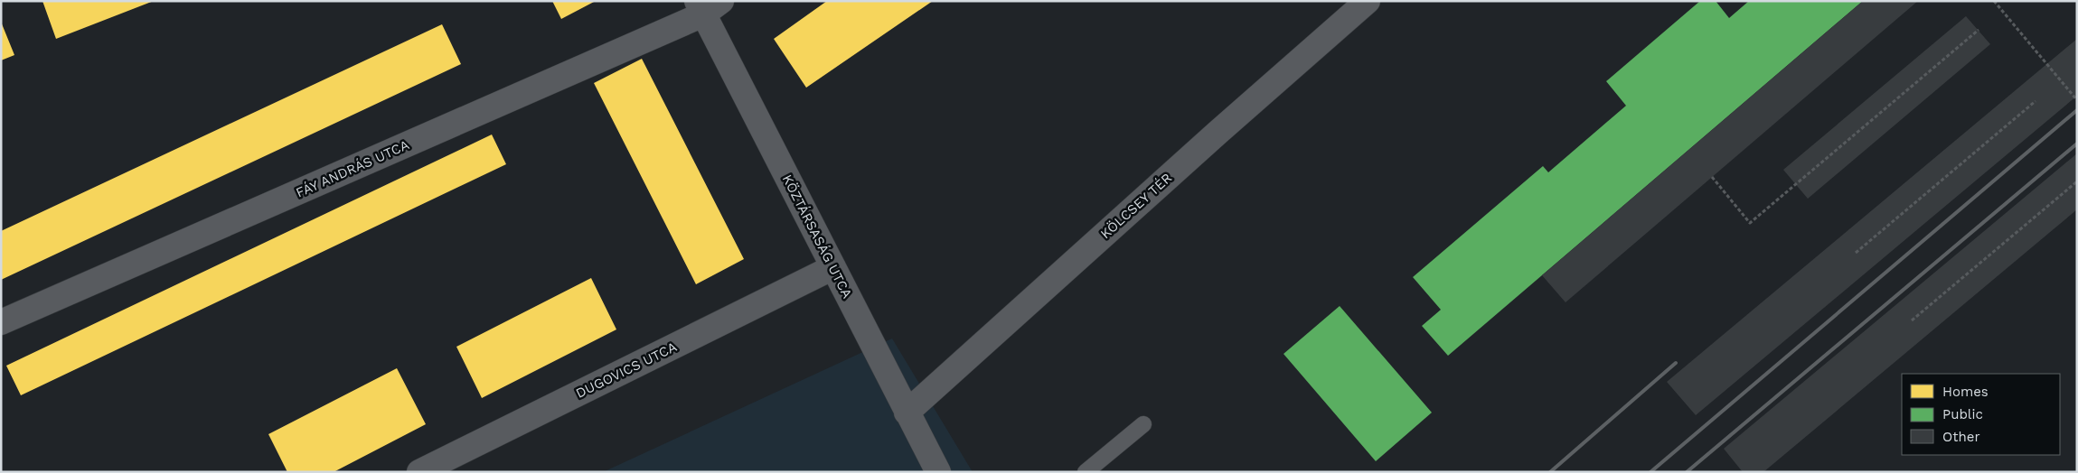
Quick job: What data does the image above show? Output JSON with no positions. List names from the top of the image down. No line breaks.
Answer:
{"streets":{"street":["FÁY ANDRÁS UTCA","KÖLCSEY TÉR","KÖZTÁRSASÁG UTCA","DUGOVICS UTCA"]},"crossings":[["FÁY ANDRÁS UTCA","KÖZTÁRSASÁG UTCA"],["KÖLCSEY TÉR","KÖZTÁRSASÁG UTCA"],["KÖZTÁRSASÁG UTCA","DUGOVICS UTCA"]],"legend":["Homes","Public","Other"]}
